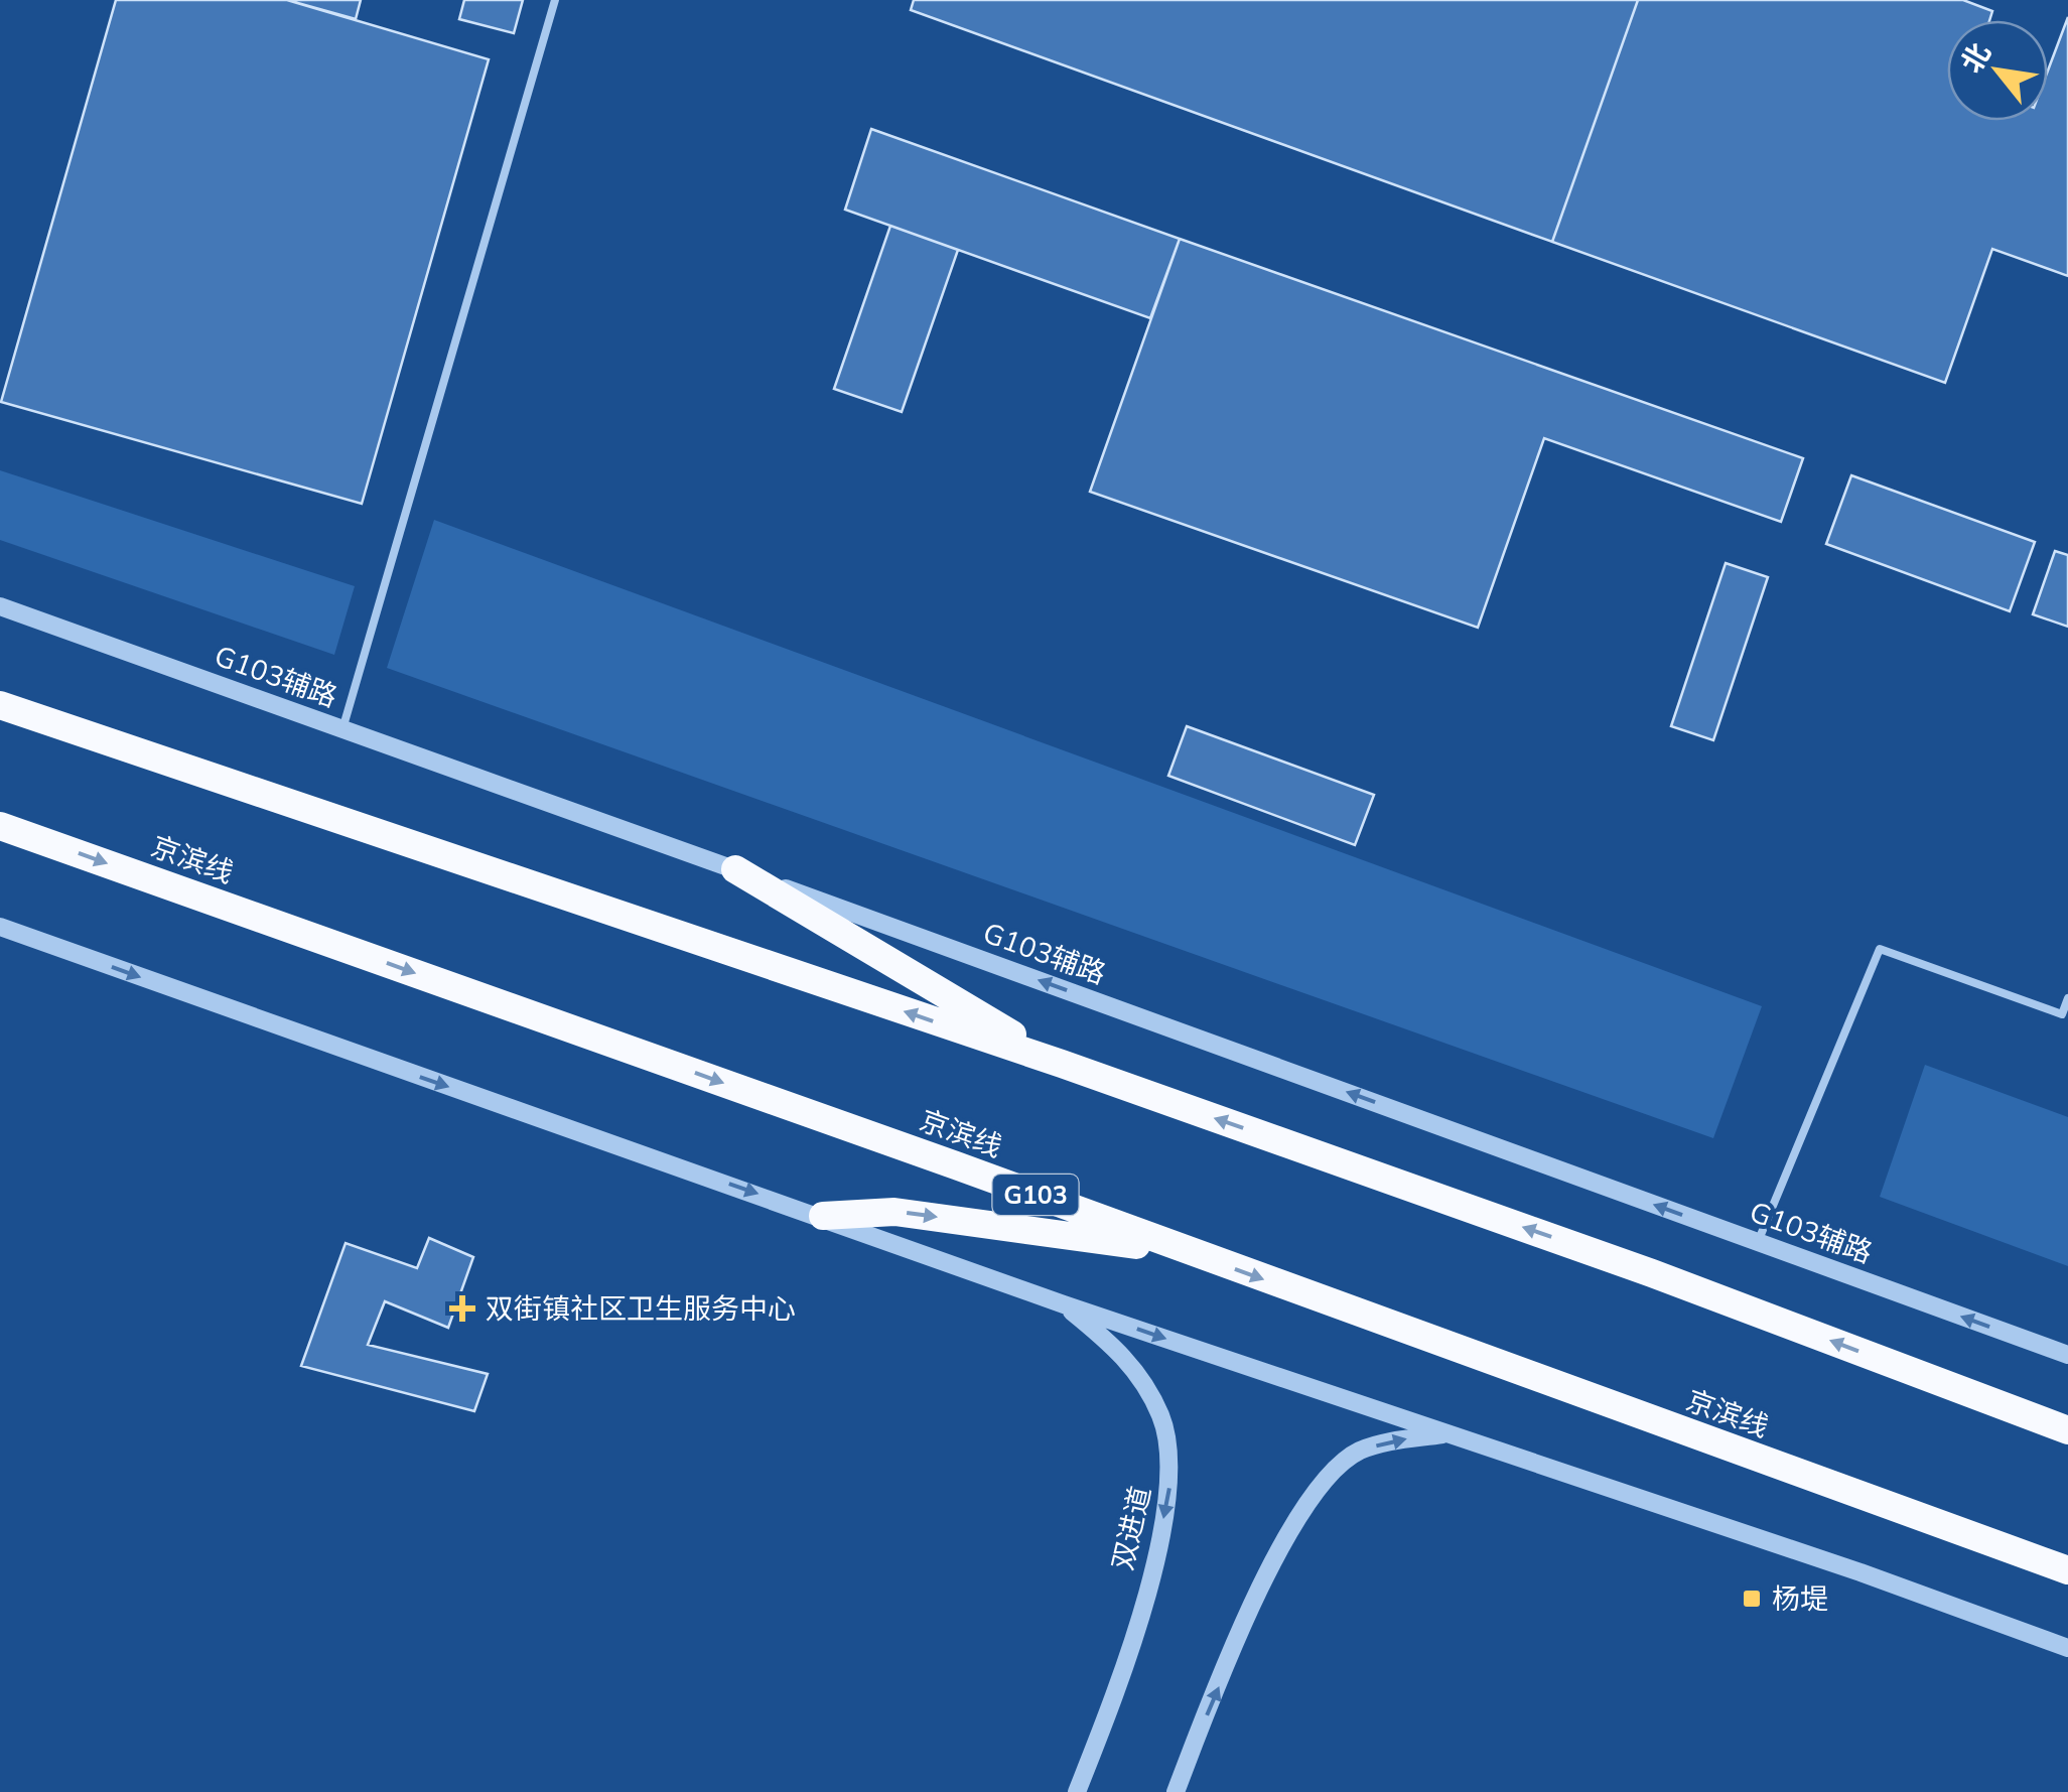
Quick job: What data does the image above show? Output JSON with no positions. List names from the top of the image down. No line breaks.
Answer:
{"streets":{"highway":["京滨线","G103"],"street":["G103辅路","双进道"]},"one_way":["G103辅路","双进道"],"places":{"health":["双街镇社区卫生服务中心"],"transit":["杨堤"]},"north":"top left"}
